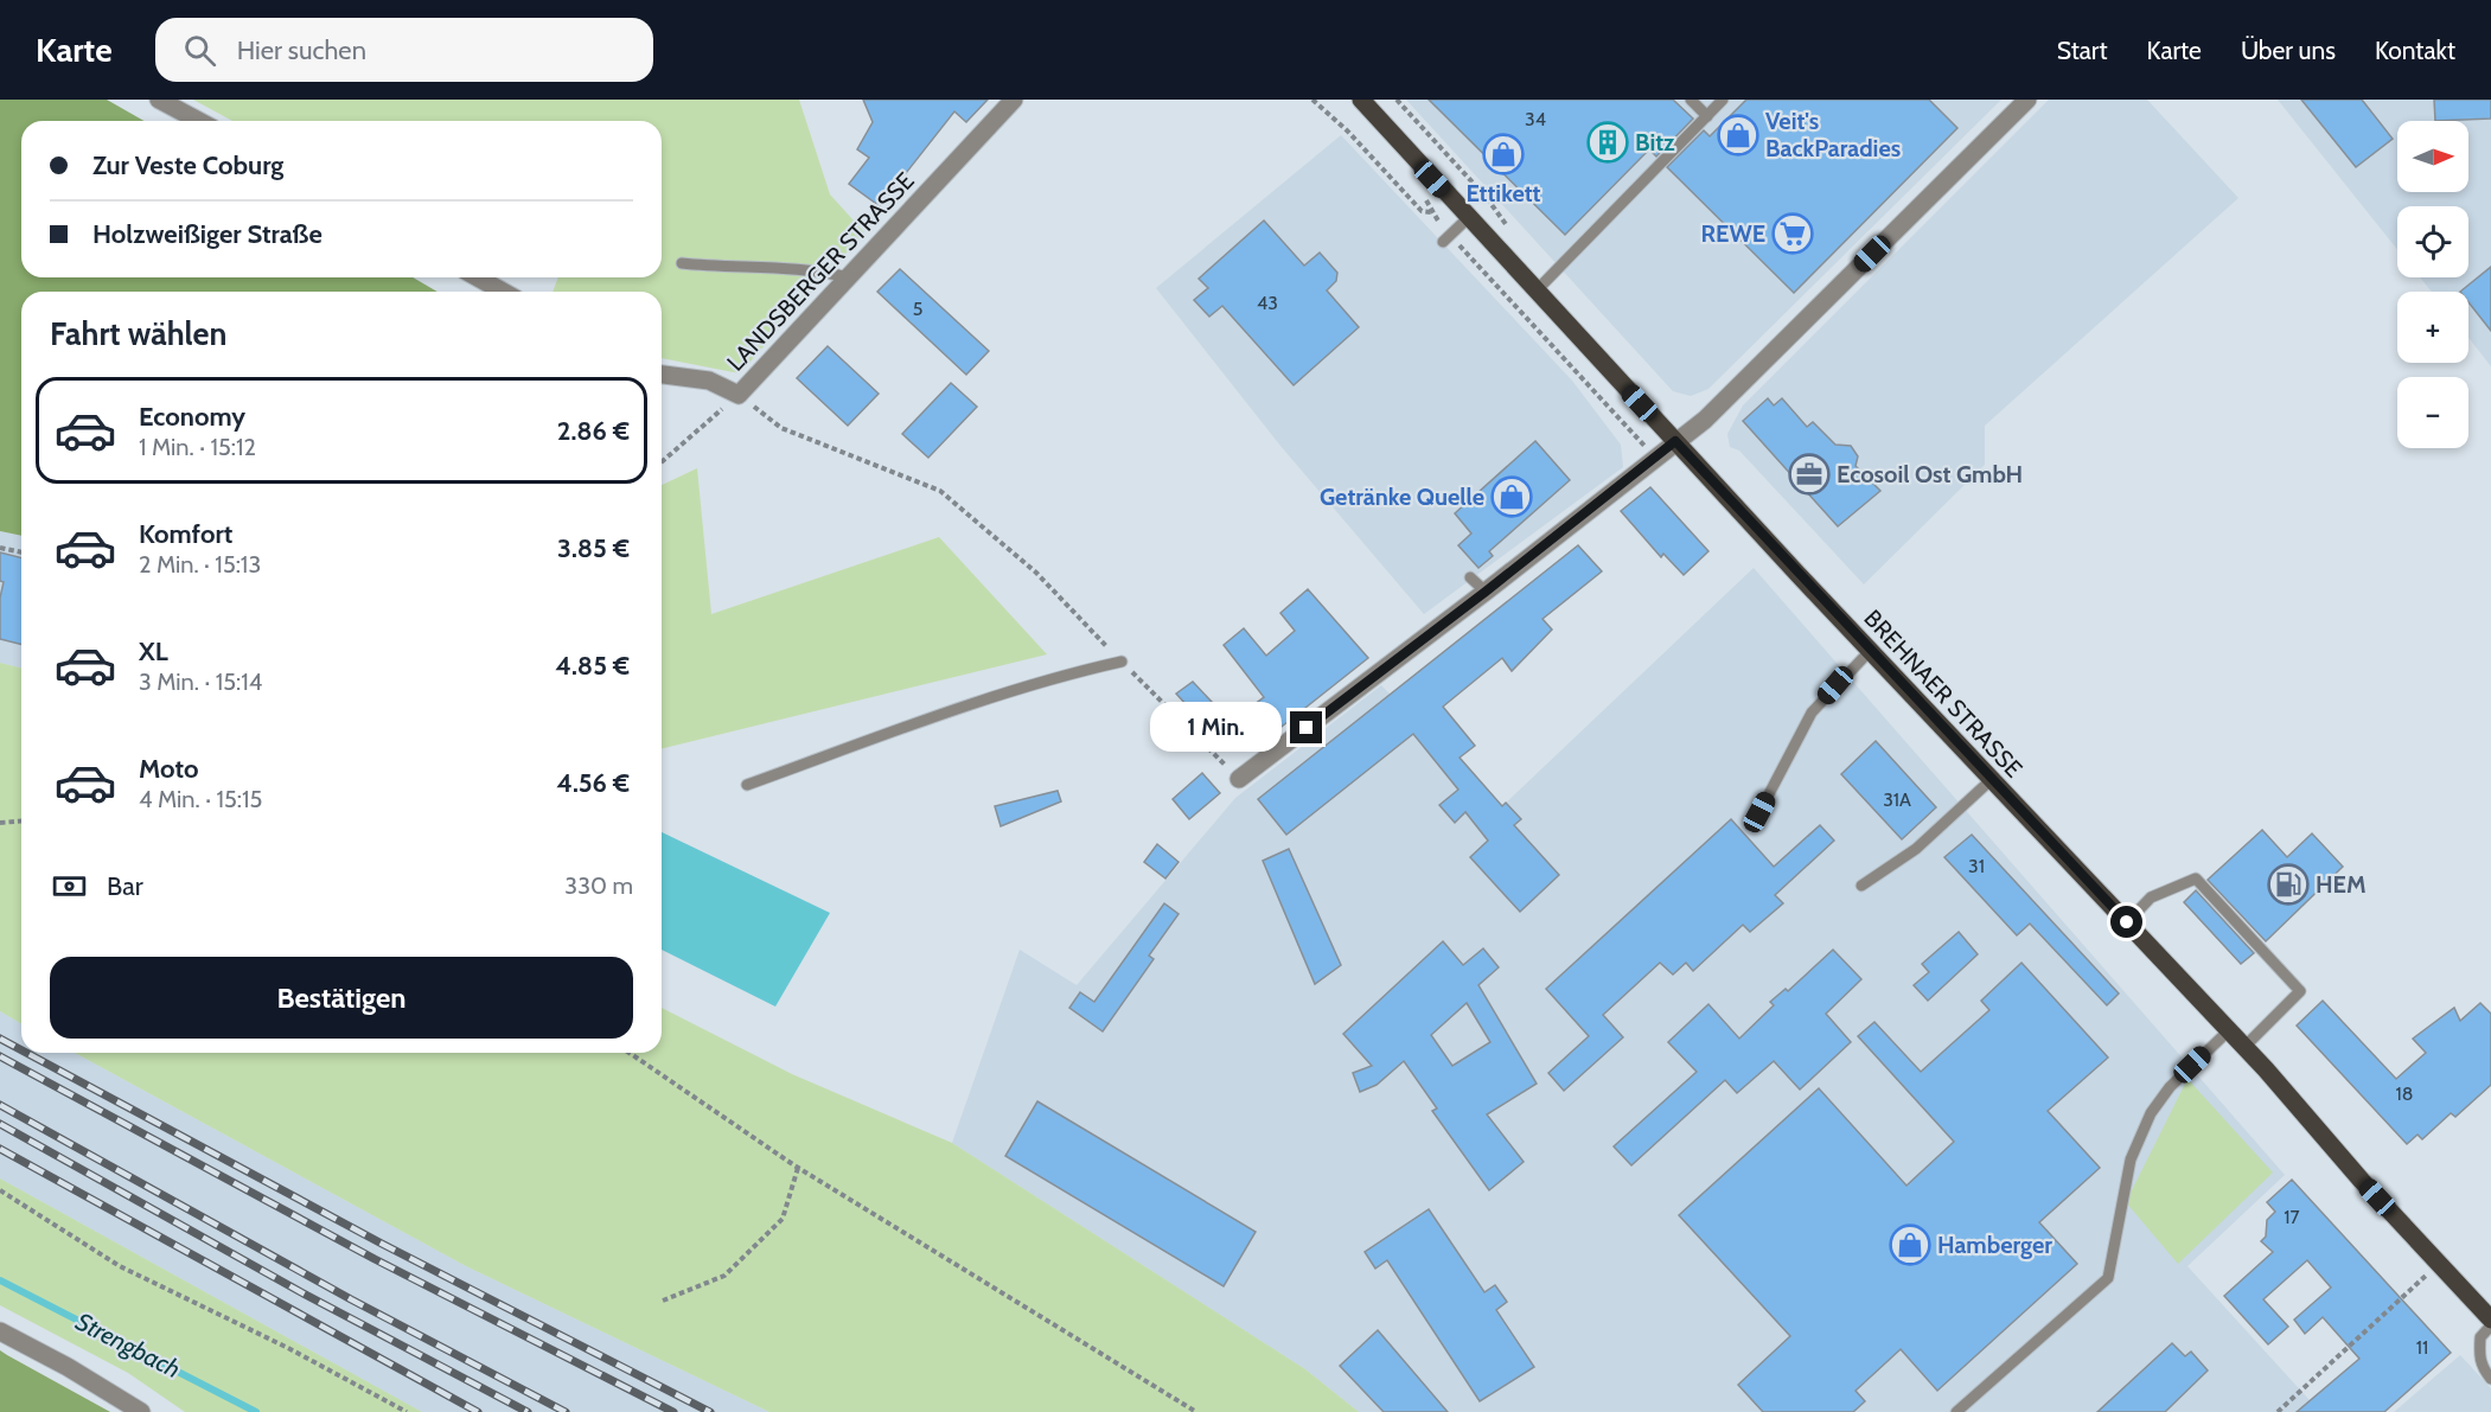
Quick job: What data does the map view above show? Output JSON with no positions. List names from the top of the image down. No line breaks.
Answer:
{"streets":{"main road":["BREHNAER STRASSE"],"street":["LANDSBERGER STRASSE"]},"water":["Strengbach"],"places":{"shop":["Veit's BackParadies","Ettikett","Getränke Quelle","Hamberger"],"building":["Bitz"],"supermarket":["REWE"],"office":["Ecosoil Ost GmbH"],"fuel station":["HEM"]},"house_numbers":["34","43","5","31A","31","18","17","11"],"north":"right","page":{"header":"Karte","search":"Hier suchen","nav":["Start","Karte","Über uns","Kontakt"],"map_buttons":["+","−"],"banner":["Zur Veste Coburg","Holzweißiger Straße"],"heading":"Fahrt wählen","list":[{"name":"Economy","note":"1 Min. · 15:12","value":"2.86 €"},{"name":"Komfort","note":"2 Min. · 15:13","value":"3.85 €"},{"name":"XL","note":"3 Min. · 15:14","value":"4.85 €"},{"name":"Moto","note":"4 Min. · 15:15","value":"4.56 €"}],"bubble":"1 Min.","pay":["Bar","330 m"],"buttons":"Bestätigen"}}
